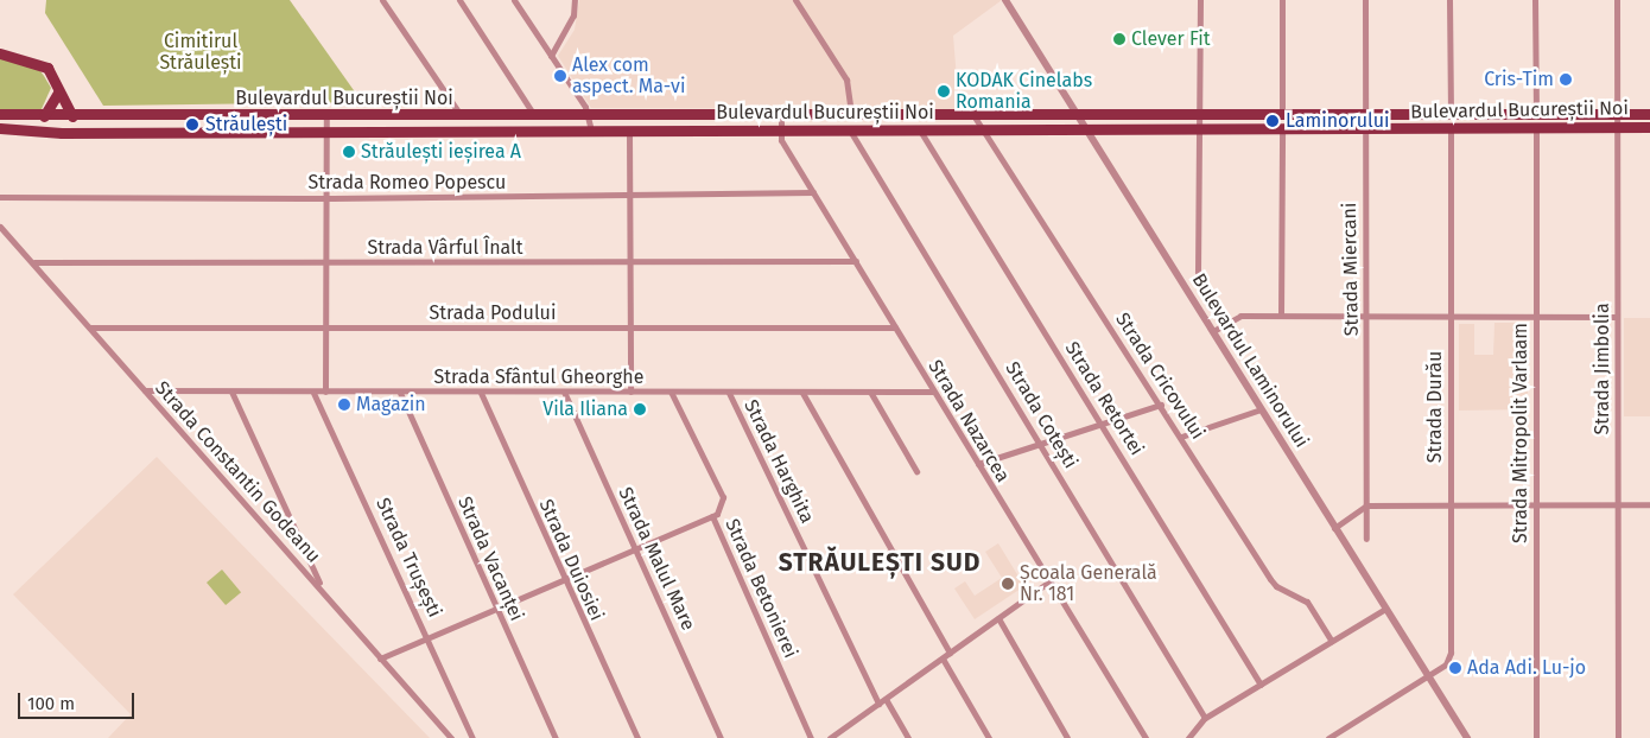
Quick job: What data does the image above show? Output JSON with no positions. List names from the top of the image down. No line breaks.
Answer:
{"streets":{"main road":["Bulevardul Bucureștii Noi"],"street":["Strada Romeo Popescu","Strada Vârful Înalt","Strada Miercani","Strada Podului","Bulevardul Laminorului","Strada Jimbolia","Strada Cricovului","Strada Sfântul Gheorghe","Strada Retortei","Strada Durău","Strada Cotești","Strada Nazarcea","Strada Mitropolit Varlaam","Strada Harghita","Strada Constantin Godeanu","Strada Trușești","Strada Vacanței","Strada Malul Mare","Strada Duiosiei","Strada Betonierei"]},"crossings":[["Bulevardul Bucureștii Noi","Strada Miercani"],["Bulevardul Bucureștii Noi","Bulevardul Laminorului"],["Bulevardul Bucureștii Noi","Strada Jimbolia"],["Bulevardul Bucureștii Noi","Strada Cricovului"],["Bulevardul Bucureștii Noi","Strada Retortei"],["Bulevardul Bucureștii Noi","Strada Durău"],["Bulevardul Bucureștii Noi","Strada Cotești"],["Bulevardul Bucureștii Noi","Strada Nazarcea"],["Bulevardul Bucureștii Noi","Strada Mitropolit Varlaam"],["Strada Romeo Popescu","Strada Nazarcea"],["Strada Vârful Înalt","Strada Nazarcea"],["Strada Vârful Înalt","Strada Constantin Godeanu"],["Strada Podului","Strada Nazarcea"],["Strada Podului","Strada Constantin Godeanu"],["Bulevardul Laminorului","Strada Durău"],["Strada Sfântul Gheorghe","Strada Nazarcea"],["Strada Sfântul Gheorghe","Strada Harghita"],["Strada Sfântul Gheorghe","Strada Constantin Godeanu"],["Strada Sfântul Gheorghe","Strada Trușești"],["Strada Sfântul Gheorghe","Strada Vacanței"],["Strada Sfântul Gheorghe","Strada Malul Mare"],["Strada Sfântul Gheorghe","Strada Duiosiei"],["Strada Sfântul Gheorghe","Strada Betonierei"]],"districts":["STRĂULEȘTI SUD"],"parks":["Cimitirul Străulești"],"places":["Clever Fit","Alex com aspect. Ma-vi","Cris-Tim","KODAK Cinelabs Romania","Laminorului","Străulești","Străulești ieșirea A","Magazin","Vila Iliana","Școala Generală Nr. 181","Ada Adi. Lu-jo"],"scale_bar":"100 m"}
